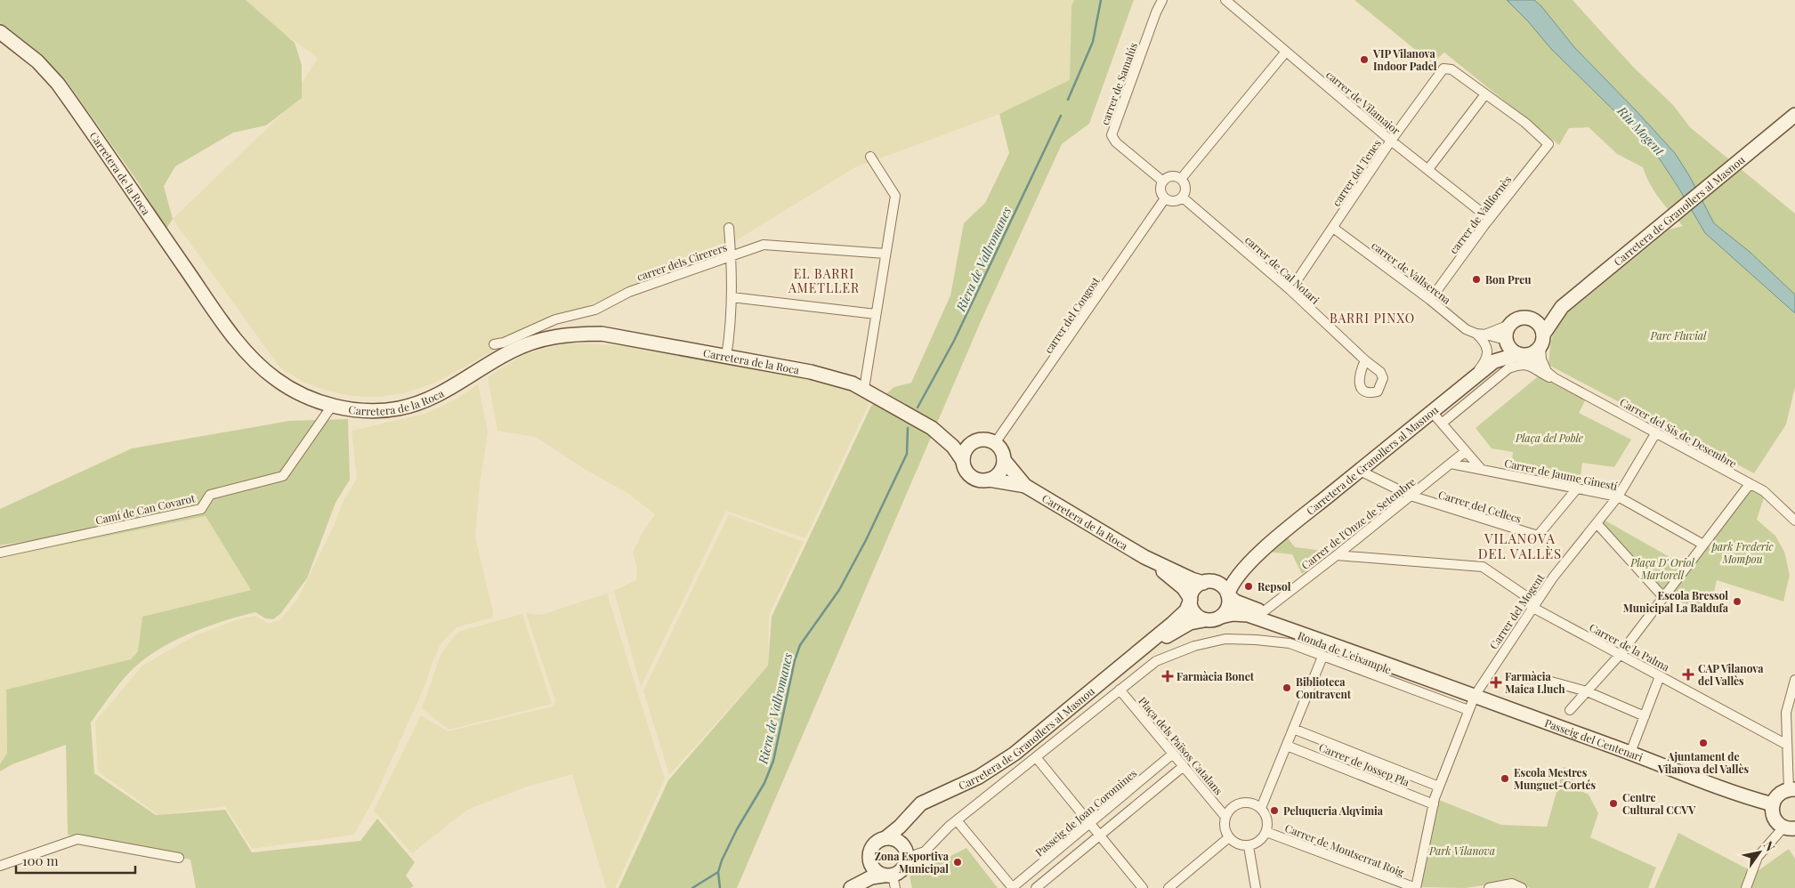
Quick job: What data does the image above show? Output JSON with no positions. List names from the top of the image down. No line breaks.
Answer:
{"streets":{"street":["carrer de Samalús","carrer de Vilamajor","carrer del Tenes","Carretera de la Roca","Carretera de Granollers al Masnou","carrer de Vallfornès","carrer dels Cirerers","carrer de Cal Notari","carrer de Vallserena","carrer del Congost","Carrer del Sis de Desembre","Carrer de Jaume Ginestí","Carrer del Cellecs","Camí de Can Covarot","Carrer de l'Onze de Setembre","Carrer del Mogent","Carrer de la Palma","Ronda de L'eixample","Passeig del Centenari","Plaça dels Països Catalans","Carrer de Jossep Pla","Passeig de Joan Coromines","Carrer de Montserrat Roig"]},"crossings":[["carrer de Samalús","carrer de Cal Notari"],["carrer de Samalús","carrer del Congost"],["carrer de Vilamajor","carrer del Tenes"],["carrer de Vilamajor","carrer de Vallfornès"],["carrer del Tenes","carrer de Vallfornès"],["carrer del Tenes","carrer de Cal Notari"],["carrer del Tenes","carrer de Vallserena"],["Carretera de la Roca","Carretera de Granollers al Masnou"],["Carretera de la Roca","carrer del Congost"],["Carretera de la Roca","Camí de Can Covarot"],["Carretera de la Roca","Passeig del Centenari"],["Carretera de Granollers al Masnou","carrer de Vallserena"],["Carretera de Granollers al Masnou","Carrer del Sis de Desembre"],["Carretera de Granollers al Masnou","Carrer del Cellecs"],["Carretera de Granollers al Masnou","Ronda de L'eixample"],["Carretera de Granollers al Masnou","Passeig del Centenari"],["carrer de Vallfornès","carrer de Vallserena"],["carrer de Cal Notari","carrer del Congost"],["carrer de Vallserena","Carrer del Sis de Desembre"],["Carrer del Sis de Desembre","Carrer del Mogent"],["Carrer de Jaume Ginestí","Carrer del Cellecs"],["Carrer de Jaume Ginestí","Carrer de l'Onze de Setembre"],["Carrer de Jaume Ginestí","Carrer del Mogent"],["Carrer del Cellecs","Carrer de l'Onze de Setembre"],["Carrer de l'Onze de Setembre","Carrer de la Palma"],["Carrer de l'Onze de Setembre","Passeig del Centenari"],["Carrer del Mogent","Carrer de la Palma"],["Carrer del Mogent","Ronda de L'eixample"],["Carrer del Mogent","Passeig del Centenari"],["Carrer del Mogent","Carrer de Jossep Pla"],["Carrer del Mogent","Carrer de Montserrat Roig"],["Ronda de L'eixample","Plaça dels Països Catalans"],["Plaça dels Països Catalans","Passeig de Joan Coromines"],["Plaça dels Països Catalans","Carrer de Montserrat Roig"]],"districts":["EL BARRI AMETLLER","BARRI PINXO","VILANOVA DEL VALLÈS"],"water":["Riu Mogent","Riera de Vallromanes"],"parks":["Parc Fluvial","Plaça del Poble","park Frederic Mompou","Plaça D' Oriol Martorell","Park Vilanova"],"places":{"other":["VIP Vilanova Indoor Padel","Bon Preu","Repsol","Escola Bressol Municipal La Baldufa","Biblioteca Contravent","Ajuntament de Vilanova del Vallès","Escola Mestres Munguet-Cortés","Centre Cultural CCVV","Peluqueria Alqvimia","Zona Esportiva Municipal"],"health":["CAP Vilanova del Vallès","Farmàcia Bonet","Farmàcia Maica Lluch"]},"scale_bar":"100 m","north":"top right"}
